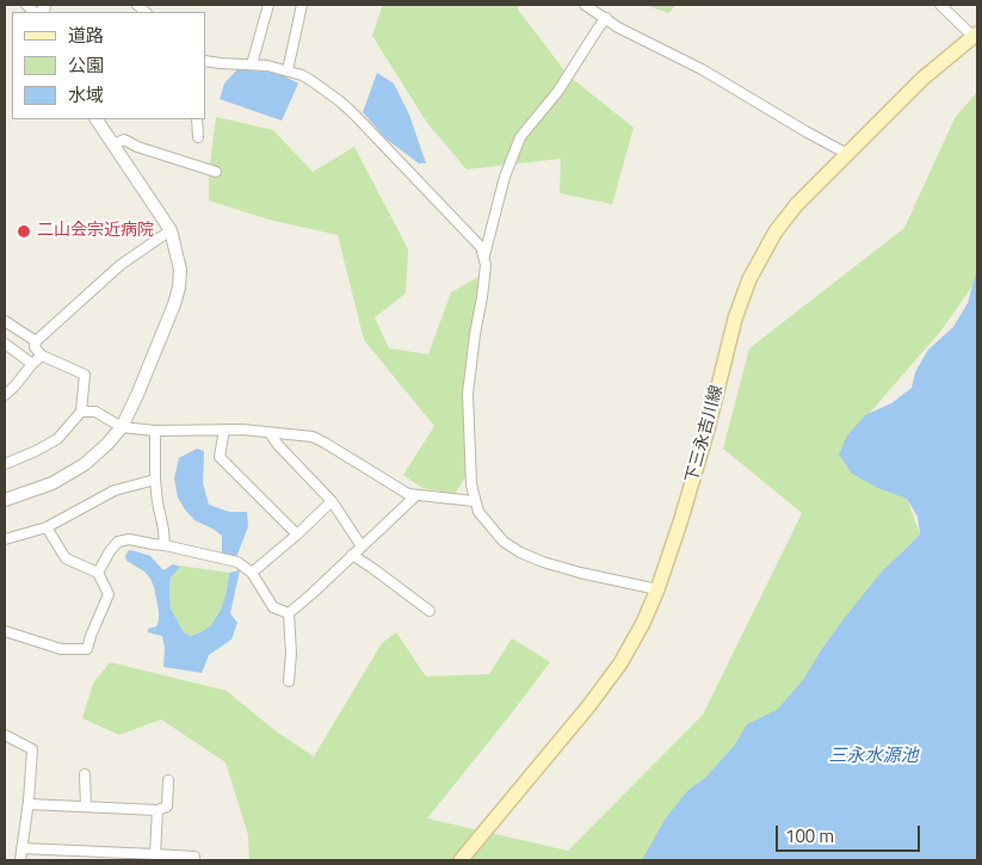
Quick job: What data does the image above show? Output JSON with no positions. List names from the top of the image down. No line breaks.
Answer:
{"streets":{"main road":["下三永吉川線"]},"water":["三永水源池"],"places":["二山会宗近病院"],"legend":["道路","公園","水域"],"scale_bar":"100 m"}
